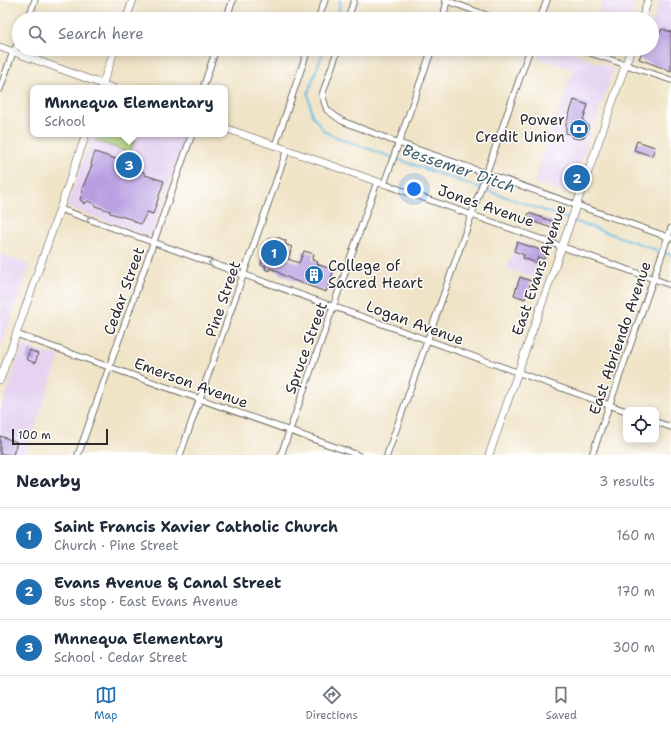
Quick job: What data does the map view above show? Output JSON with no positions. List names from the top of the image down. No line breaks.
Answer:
{"streets":{"street":["Jones Avenue","East Evans Avenue","Cedar Street","Pine Street","Logan Avenue","East Abriendo Avenue","Spruce Street","Emerson Avenue"]},"crossings":[["Jones Avenue","East Evans Avenue"],["Jones Avenue","Pine Street"],["Jones Avenue","East Abriendo Avenue"],["Jones Avenue","Spruce Street"],["East Evans Avenue","Logan Avenue"],["Cedar Street","Logan Avenue"],["Cedar Street","Emerson Avenue"],["Pine Street","Logan Avenue"],["Pine Street","Emerson Avenue"],["Logan Avenue","East Abriendo Avenue"],["Logan Avenue","Spruce Street"],["Spruce Street","Emerson Avenue"]],"water":["Bessemer Ditch"],"places":{"bank":["Power Credit Union"],"building":["College of Sacred Heart"]},"scale_bar":"100 m","page":{"search":"Search here","popup":["Mnnequa Elementary","School"],"pins":["3","2","1"],"scale":"100 m","heading":["Nearby","3 results"],"list":[{"mark":"1","name":"Saint Francis Xavier Catholic Church","note":"Church · Pine Street","value":"160 m"},{"mark":"2","name":"Evans Avenue & Canal Street","note":"Bus stop · East Evans Avenue","value":"170 m"},{"mark":"3","name":"Mnnequa Elementary","note":"School · Cedar Street","value":"300 m"}],"nav":["Map","Directions","Saved"]}}
